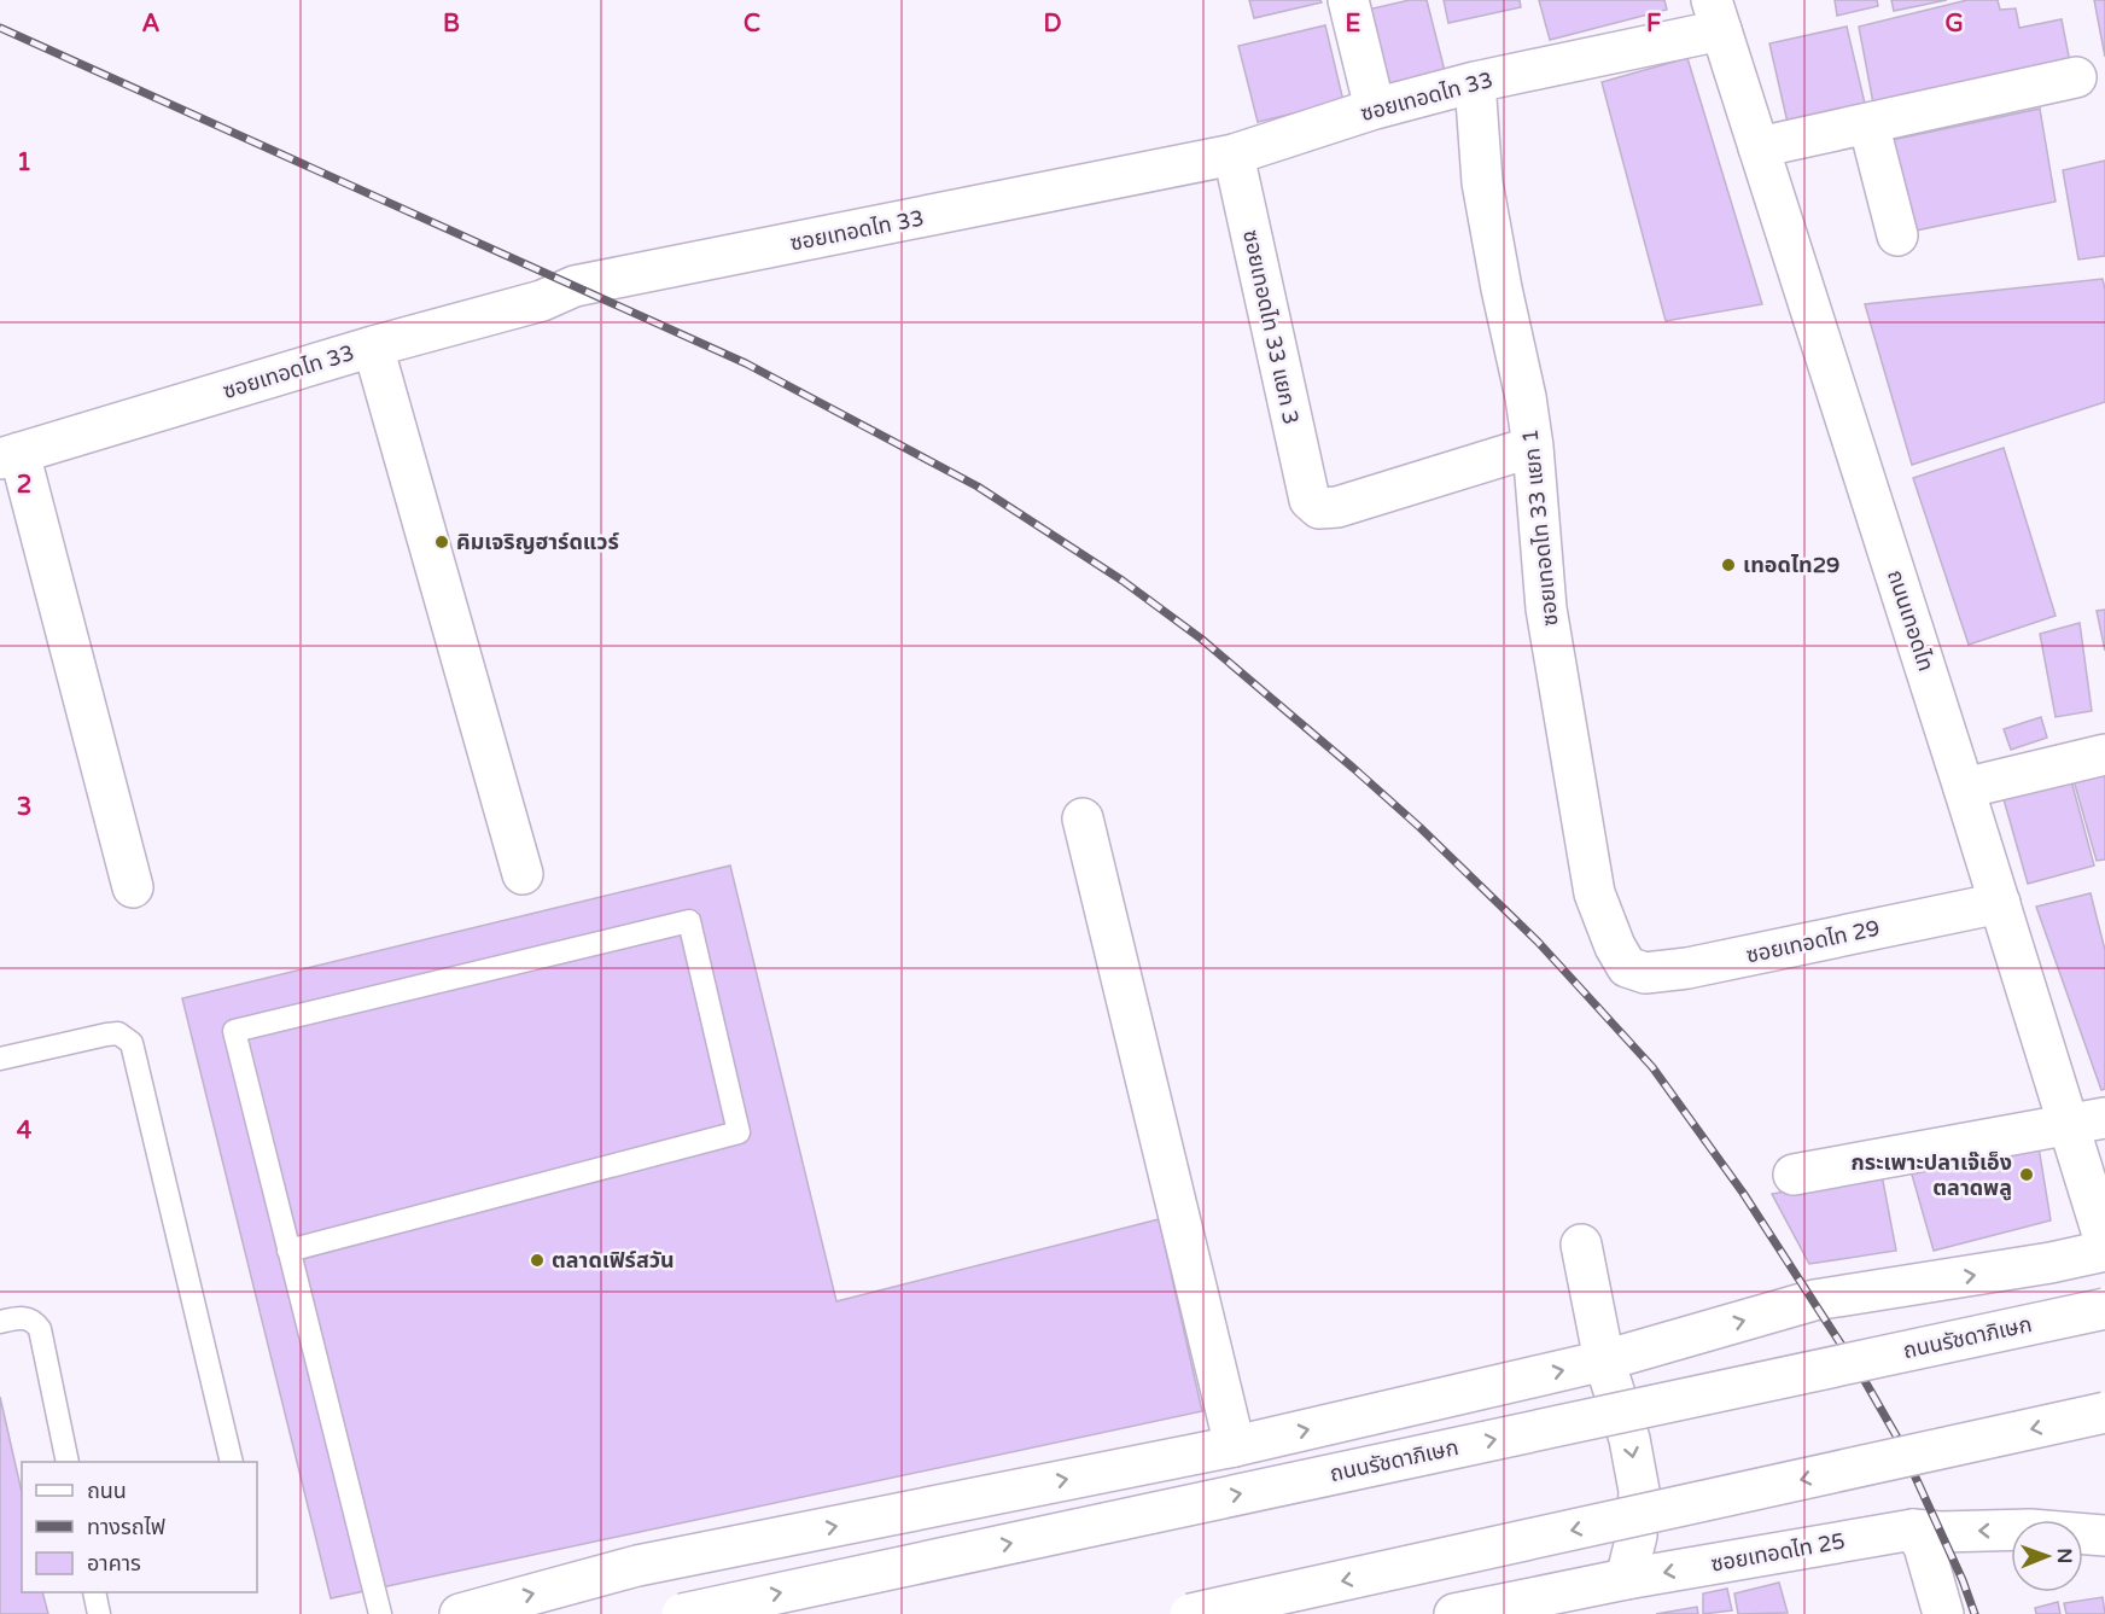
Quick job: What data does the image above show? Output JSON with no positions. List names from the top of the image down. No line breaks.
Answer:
{"streets":{"street":["ซอยเทอดไท 33","ซอยเทอดไท 33 แยก 3","ซอยเทอดไท 33 แยก 1","ถนนเทอดไท","ซอยเทอดไท 29","ถนนรัชดาภิเษก","ซอยเทอดไท 25"]},"crossings":[["ซอยเทอดไท 33","ซอยเทอดไท 33 แยก 3"],["ซอยเทอดไท 33","ซอยเทอดไท 33 แยก 1"],["ซอยเทอดไท 33","ถนนเทอดไท"],["ซอยเทอดไท 33 แยก 3","ซอยเทอดไท 33 แยก 1"],["ซอยเทอดไท 33 แยก 1","ซอยเทอดไท 29"],["ถนนเทอดไท","ซอยเทอดไท 29"]],"places":["คิมเจริญฮาร์ดแวร์","เทอดไท29","กระเพาะปลาเจ๊เอ็ง ตลาดพลู","ตลาดเฟิร์สวัน"],"legend":["ถนน","ทางรถไฟ","อาคาร"],"north":"right","grid":{"columns":["A","B","C","D","E","F","G"],"rows":["1","2","3","4"]}}
